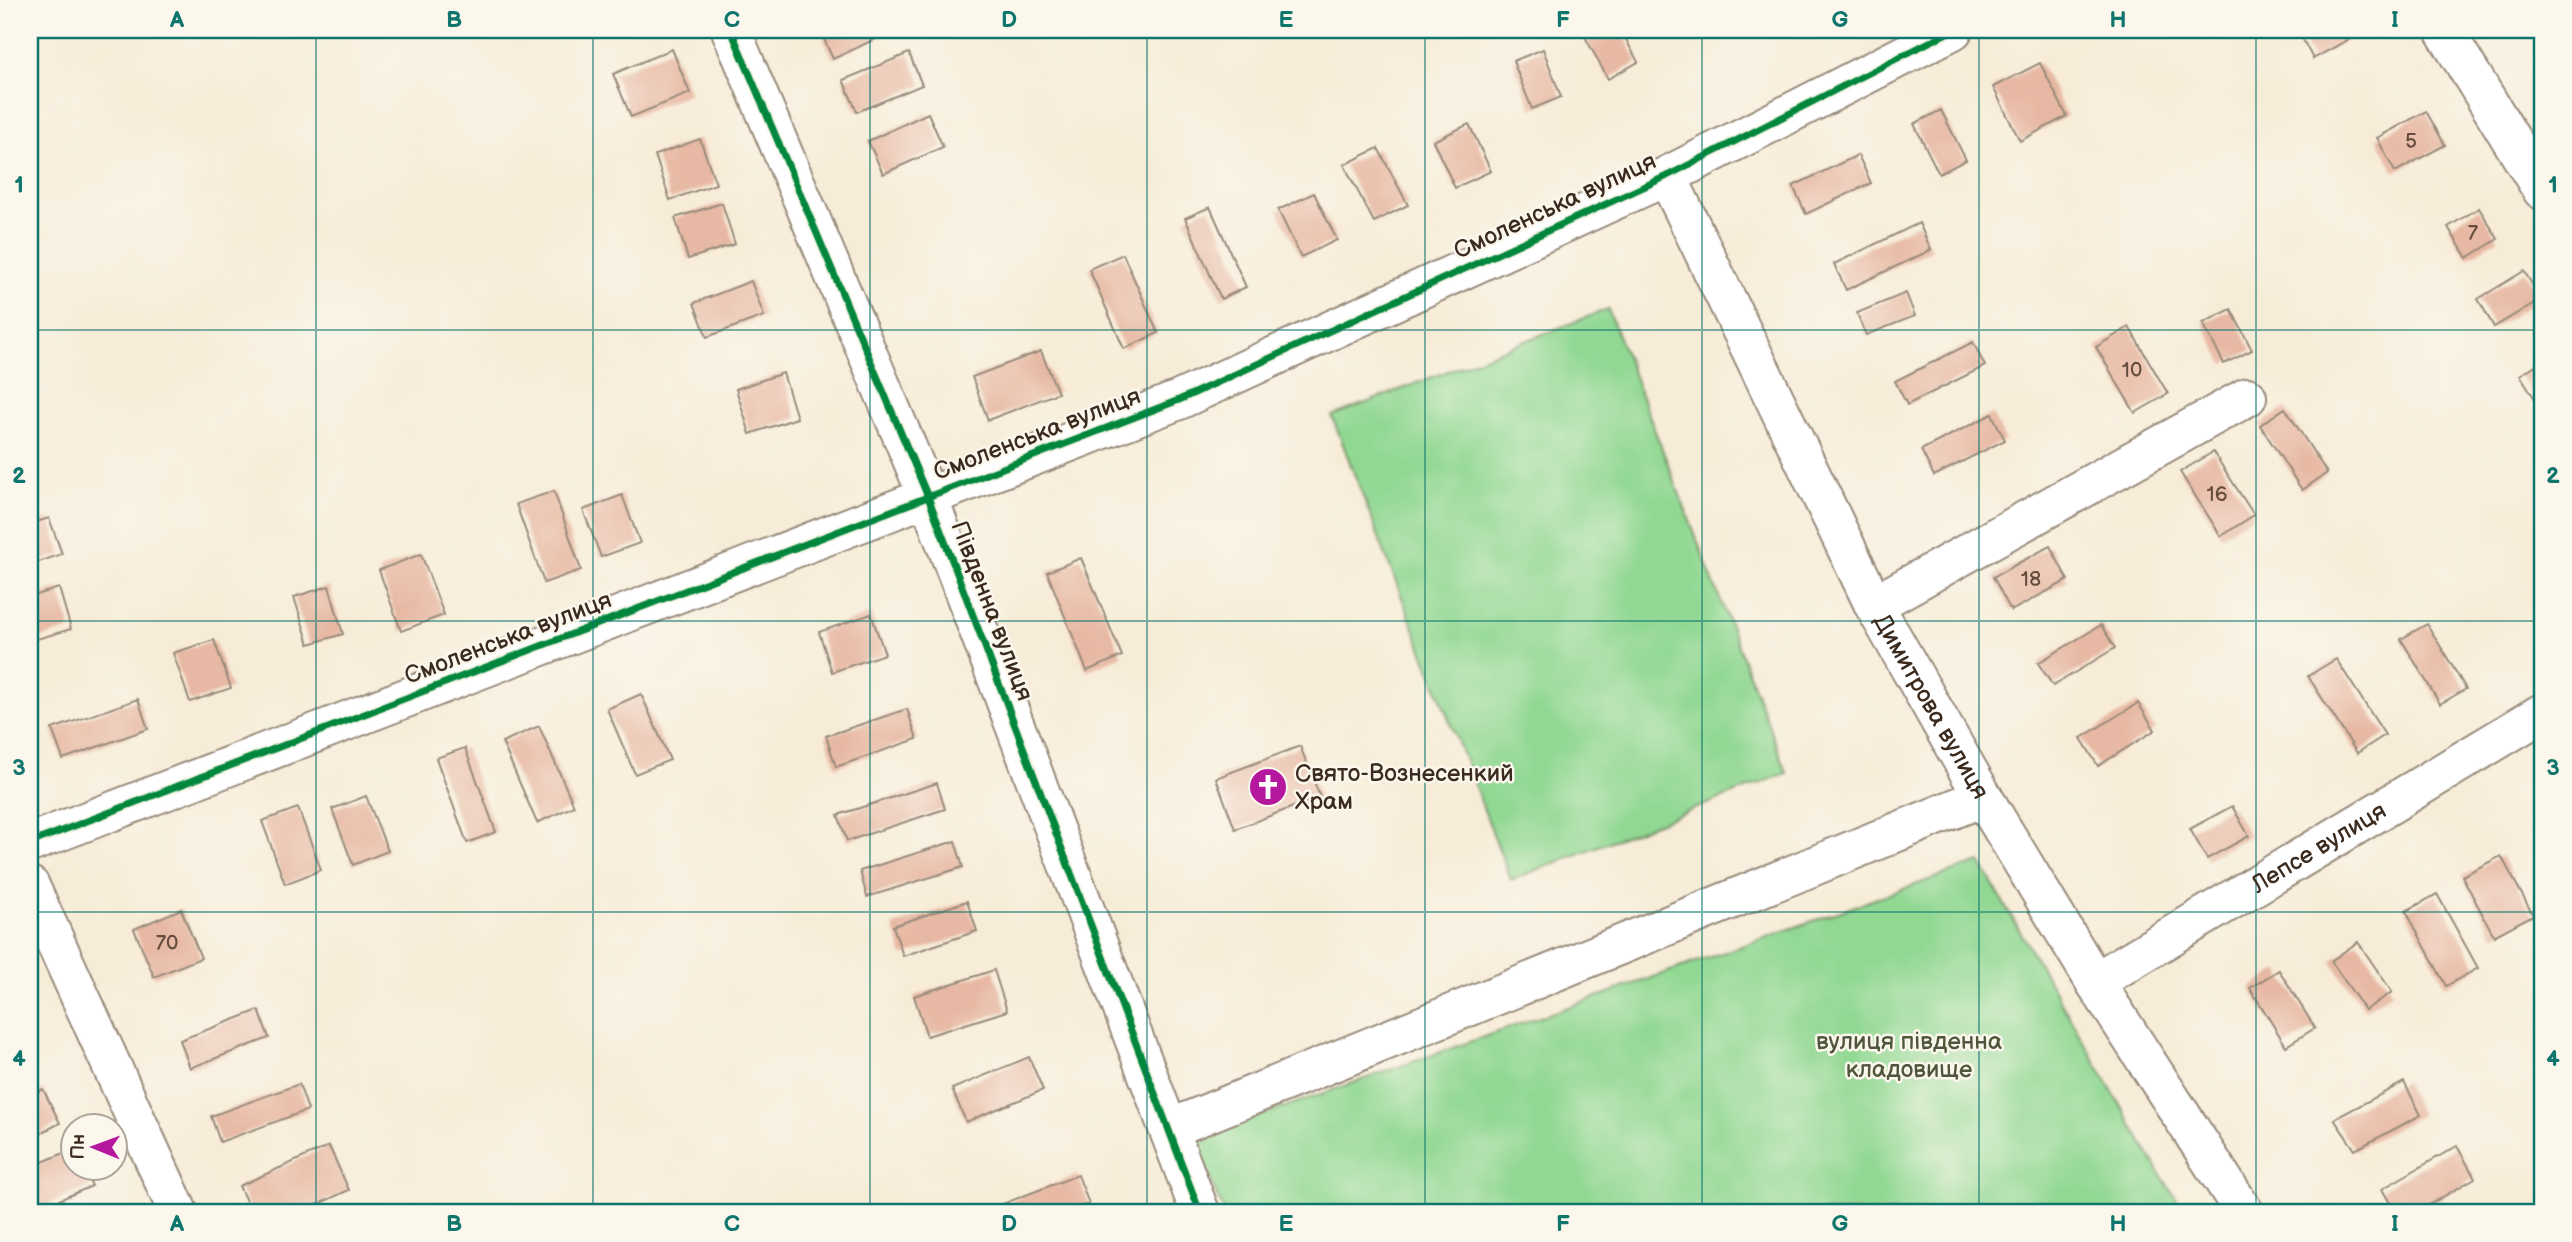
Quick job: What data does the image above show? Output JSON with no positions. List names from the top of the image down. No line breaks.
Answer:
{"streets":{"street":["Смоленська вулиця","Південна вулиця","Димитрова вулиця","Лепсе вулиця"]},"crossings":[["Смоленська вулиця","Південна вулиця"],["Смоленська вулиця","Димитрова вулиця"],["Димитрова вулиця","Лепсе вулиця"]],"parks":["вулиця південна кладовище"],"places":{"church":["Свято-Вознесенкий Храм"]},"house_numbers":["5","7","10","16","18","70"],"north":"left","grid":{"columns":["A","B","C","D","E","F","G","H","I"],"rows":["1","2","3","4"]}}
